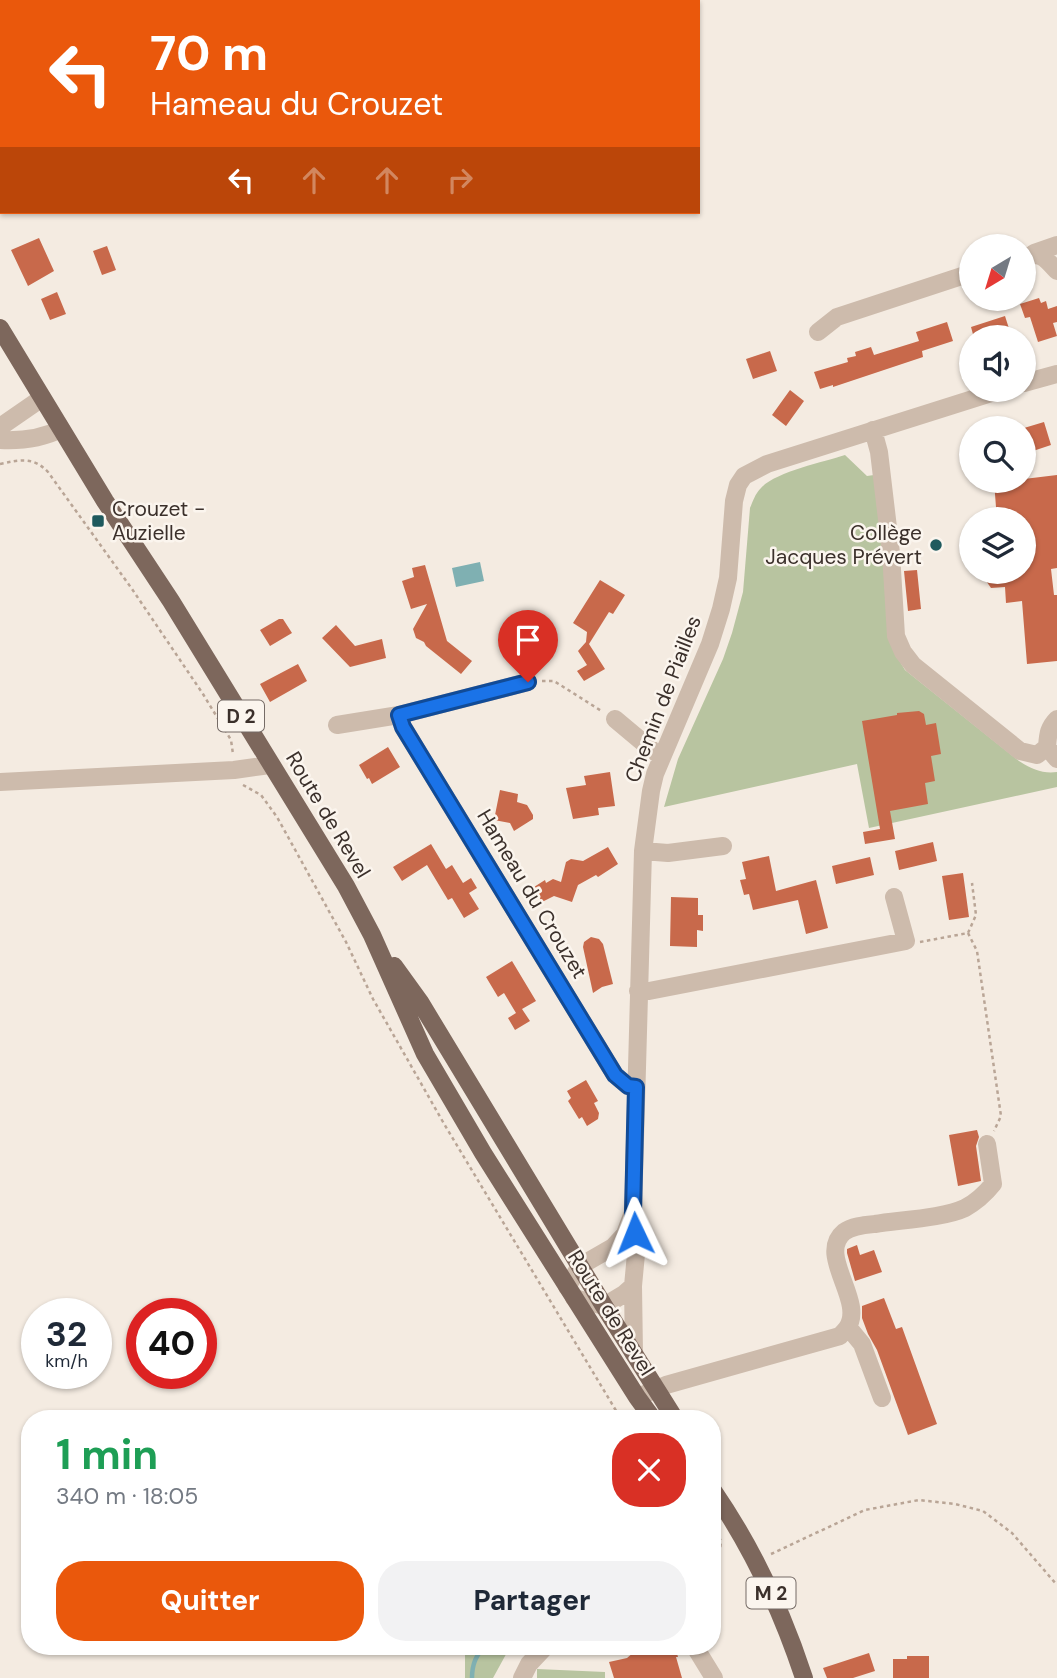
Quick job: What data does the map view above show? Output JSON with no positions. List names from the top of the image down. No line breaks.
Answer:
{"streets":{"main road":["D 2","Route de Revel","M 2"],"street":["Chemin de Piailles","Hameau du Crouzet"]},"crossings":[["Chemin de Piailles","Route de Revel"],["Chemin de Piailles","Hameau du Crouzet"]],"places":{"transit":["Crouzet - Auzielle"],"other":["Collège Jacques Prévert"]},"north":"bottom left","page":{"turn":["70 m","Hameau du Crouzet"],"speed":"32 km/h","limit":"40","heading":["1 min","340 m · 18:05"],"buttons":["Quitter","Partager"]}}
